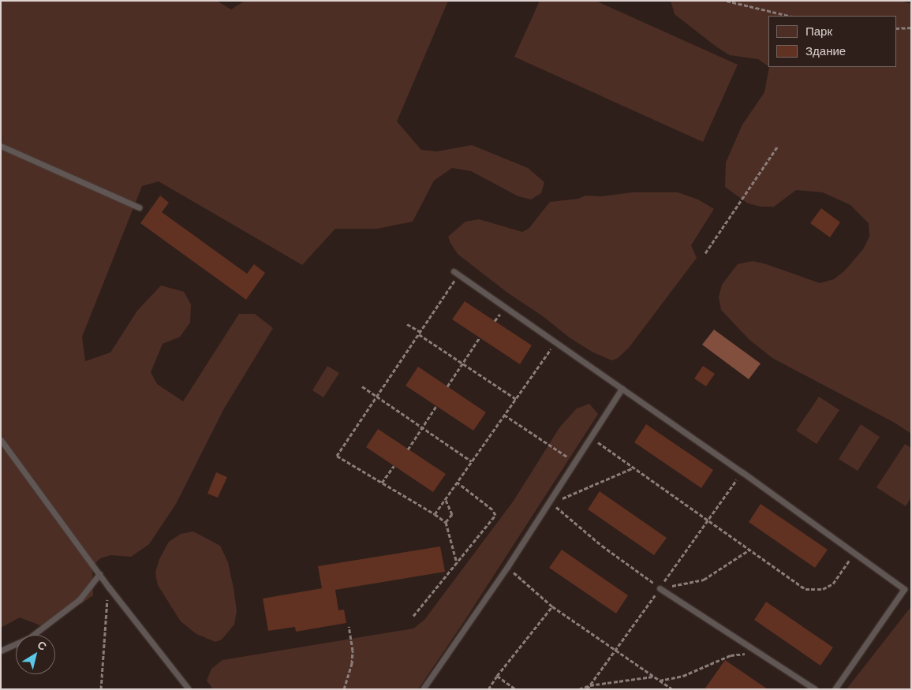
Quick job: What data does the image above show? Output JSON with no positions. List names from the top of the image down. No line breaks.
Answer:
{"legend":["Парк","Здание"],"north":"top right"}
